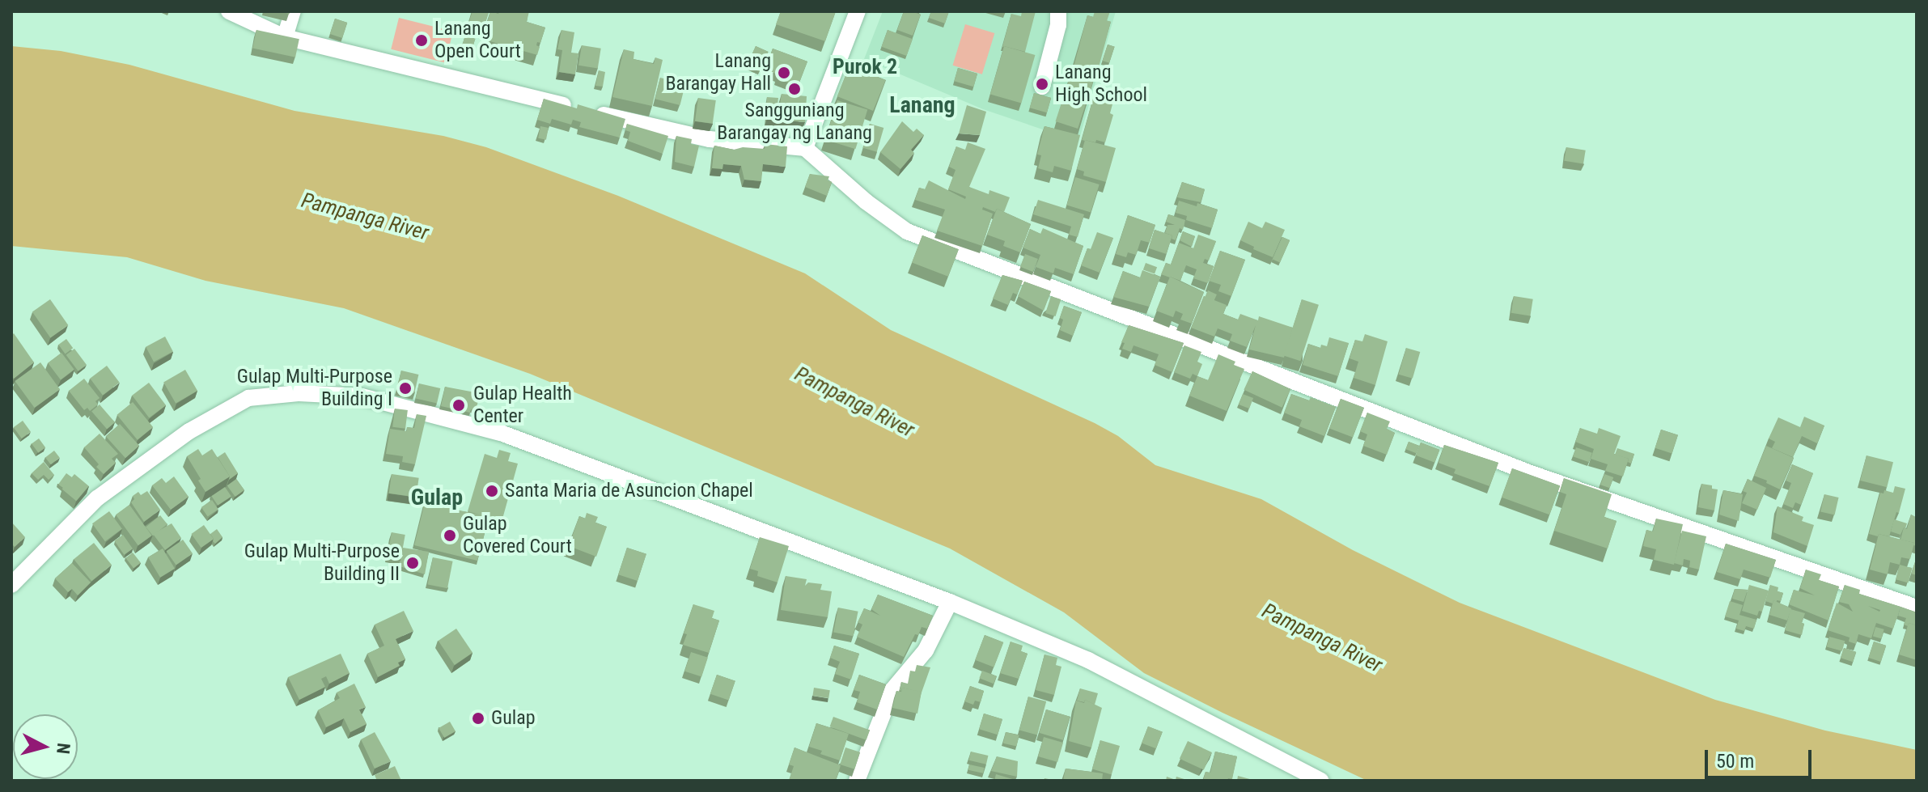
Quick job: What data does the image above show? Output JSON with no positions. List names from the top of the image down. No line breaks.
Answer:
{"districts":["Purok 2","Lanang","Gulap"],"water":["Pampanga River"],"places":["Lanang Open Court","Lanang Barangay Hall","Lanang High School","Sangguniang Barangay ng Lanang","Gulap Multi-Purpose Building I","Gulap Health Center","Santa Maria de Asuncion Chapel","Gulap Covered Court","Gulap Multi-Purpose Building II","Gulap"],"scale_bar":"50 m","north":"right"}
